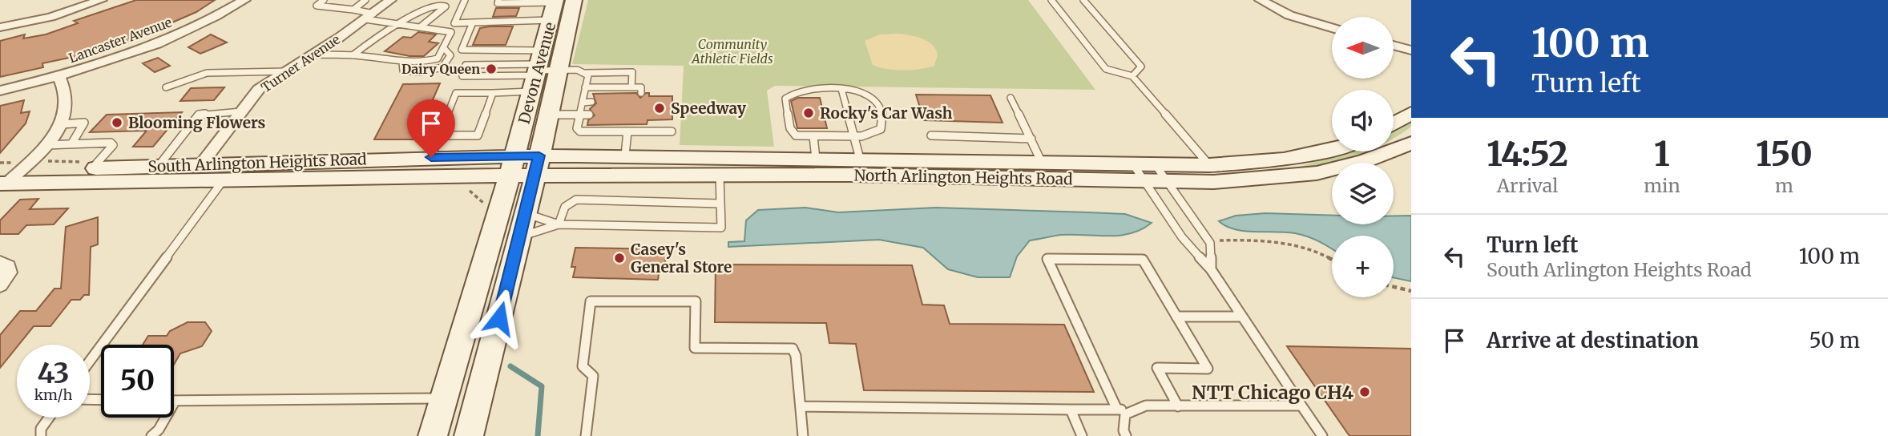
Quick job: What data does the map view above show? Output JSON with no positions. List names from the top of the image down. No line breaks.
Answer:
{"streets":{"main road":["Devon Avenue","South Arlington Heights Road","North Arlington Heights Road"],"street":["Lancaster Avenue","Turner Avenue"]},"crossings":[["Turner Avenue","South Arlington Heights Road"],["Devon Avenue","South Arlington Heights Road"],["Devon Avenue","North Arlington Heights Road"],["South Arlington Heights Road","North Arlington Heights Road"]],"parks":["Community Athletic Fields"],"places":["Dairy Queen","Speedway","Rocky's Car Wash","Blooming Flowers","Casey's General Store","NTT Chicago CH4"],"north":"left","page":{"turn":["100 m","Turn left"],"map_buttons":"+","eta":["14:52","Arrival","1","min","150","m"],"list":[{"name":"Turn left","note":"South Arlington Heights Road","value":"100 m"},{"name":"Arrive at destination","value":"50 m"}],"speed":"43 km/h","limit":"50"}}
